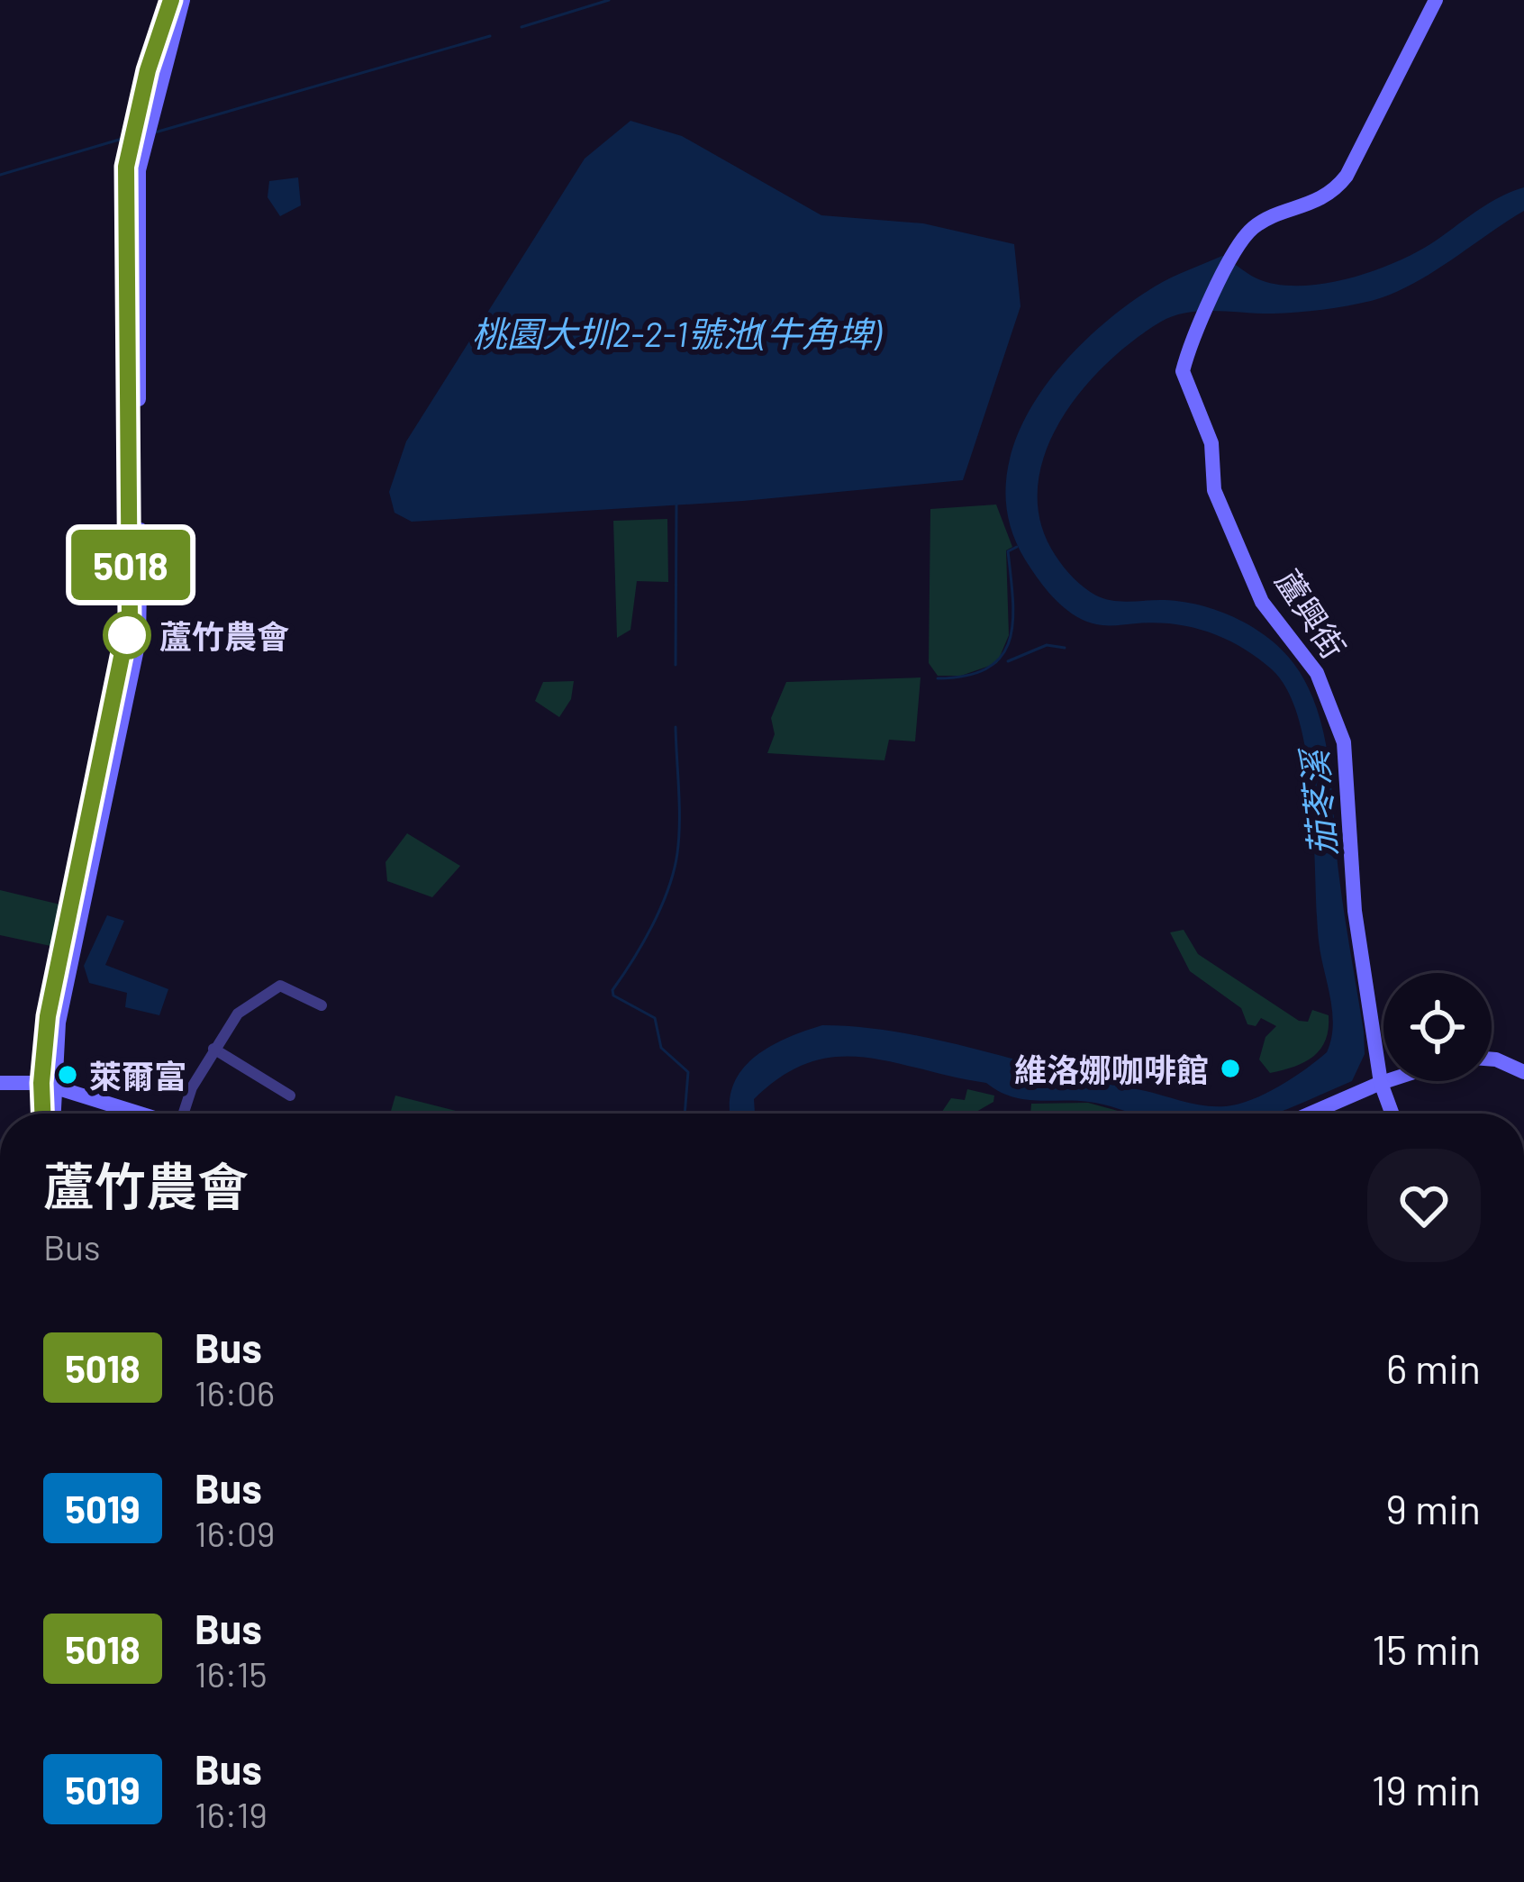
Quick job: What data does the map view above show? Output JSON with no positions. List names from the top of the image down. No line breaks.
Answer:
{"streets":{"street":["蘆興街"]},"water":["桃園大圳2-2-1號池(牛角埤)","茄苳溪"],"places":["蘆竹農會","維洛娜咖啡館","萊爾富"],"lines":["bus line 5018"],"page":{"on_map":"5018","heading":["蘆竹農會","Bus"],"list":[{"mark":"5018","name":"Bus","note":"16:06","value":"6 min"},{"mark":"5019","name":"Bus","note":"16:09","value":"9 min"},{"mark":"5018","name":"Bus","note":"16:15","value":"15 min"},{"mark":"5019","name":"Bus","note":"16:19","value":"19 min"}]}}
